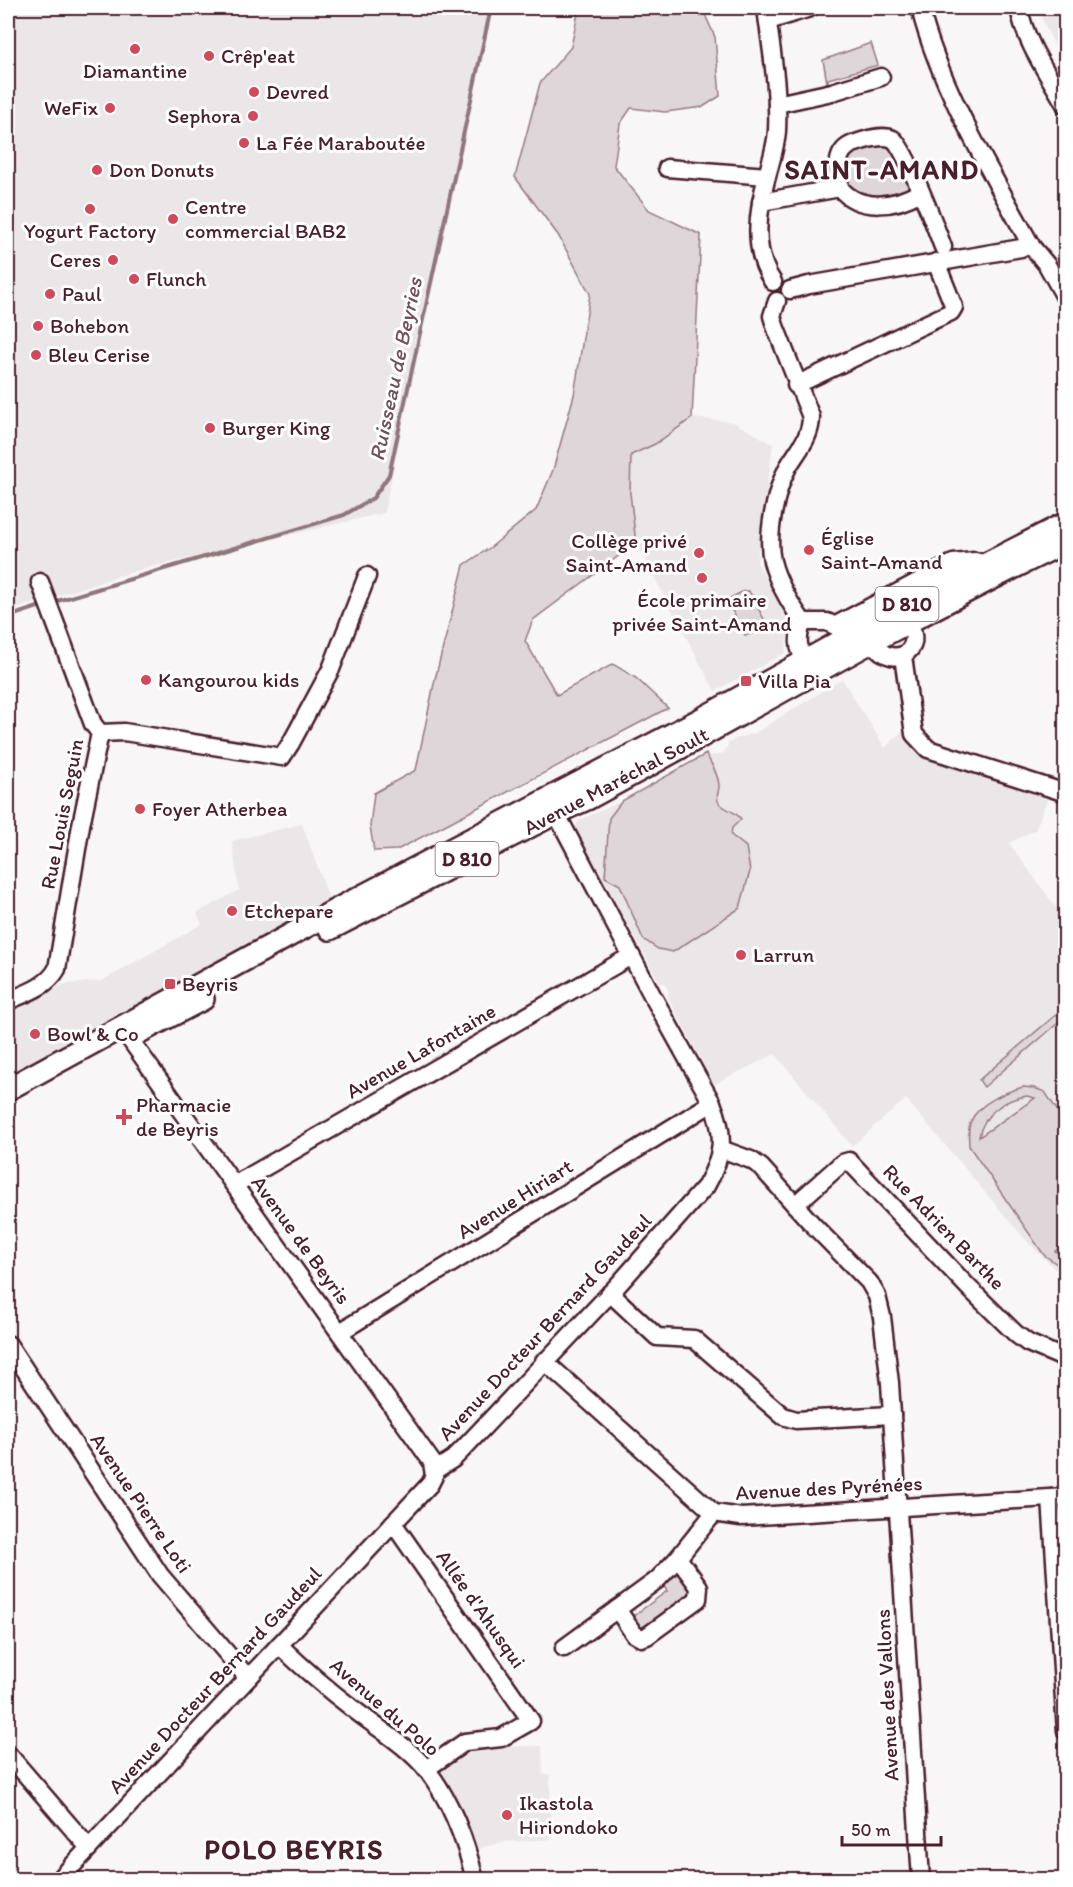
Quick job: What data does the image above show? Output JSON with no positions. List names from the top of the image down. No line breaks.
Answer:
{"streets":{"main road":["D 810","Avenue Maréchal Soult"],"street":["Rue Louis Seguin","Avenue Lafontaine","Avenue Hiriart","Rue Adrien Barthe","Avenue de Beyris","Avenue Docteur Bernard Gaudeul","Avenue des Pyrénées","Avenue Pierre Loti","Allée d'Ahusqui","Avenue des Vallons","Avenue du Polo"]},"crossings":[["D 810","Avenue Maréchal Soult"],["D 810","Avenue de Beyris"],["Avenue Maréchal Soult","Avenue de Beyris"],["Avenue Maréchal Soult","Avenue Docteur Bernard Gaudeul"],["Avenue Lafontaine","Avenue de Beyris"],["Avenue Lafontaine","Avenue Docteur Bernard Gaudeul"],["Avenue Hiriart","Avenue de Beyris"],["Avenue Hiriart","Avenue Docteur Bernard Gaudeul"],["Rue Adrien Barthe","Avenue des Vallons"],["Avenue de Beyris","Avenue Docteur Bernard Gaudeul"],["Avenue Docteur Bernard Gaudeul","Avenue des Pyrénées"],["Avenue Docteur Bernard Gaudeul","Avenue Pierre Loti"],["Avenue Docteur Bernard Gaudeul","Allée d'Ahusqui"],["Avenue Docteur Bernard Gaudeul","Avenue des Vallons"],["Avenue Docteur Bernard Gaudeul","Avenue du Polo"],["Avenue des Pyrénées","Avenue des Vallons"],["Allée d'Ahusqui","Avenue du Polo"]],"districts":["SAINT-AMAND","POLO BEYRIS"],"water":["Ruisseau de Beyries"],"places":{"other":["Diamantine","Crêp'eat","Devred","WeFix","Sephora","La Fée Maraboutée","Don Donuts","Yogurt Factory","Centre commercial BAB2","Ceres","Flunch","Paul","Bohebon","Bleu Cerise","Burger King","Église Saint-Amand","Collège privé Saint-Amand","École primaire privée Saint-Amand","Kangourou kids","Foyer Atherbea","Etchepare","Larrun","Bowl & Co","Ikastola Hiriondoko"],"transit":["Villa Pia","Beyris"],"health":["Pharmacie de Beyris"]},"scale_bar":"50 m"}
